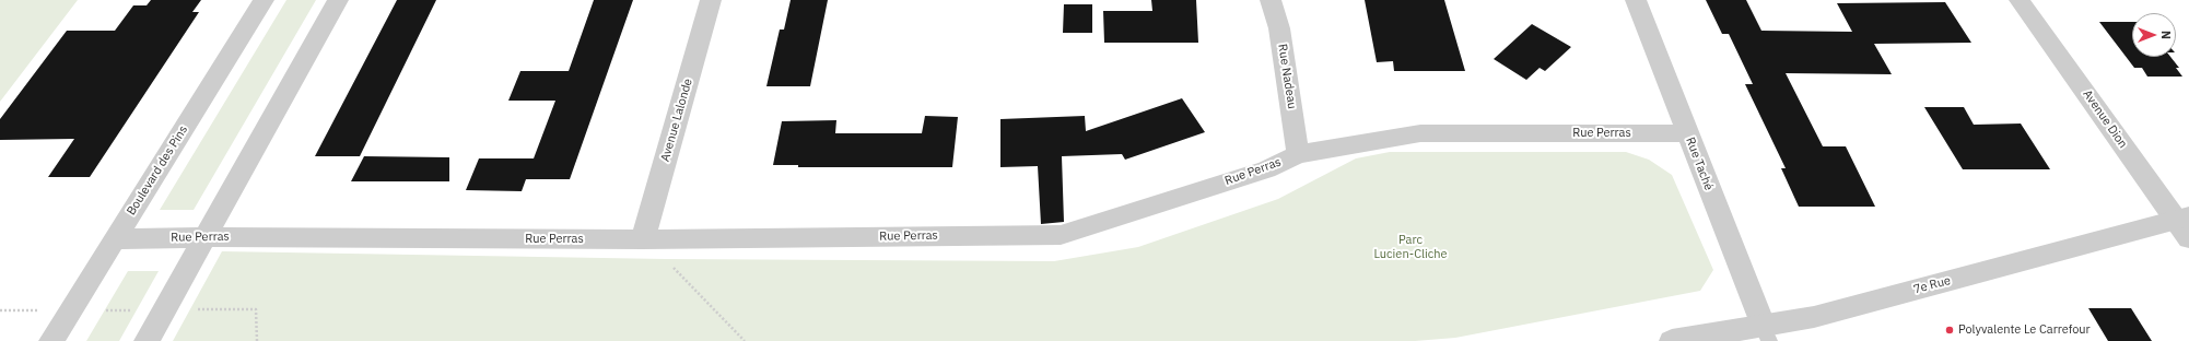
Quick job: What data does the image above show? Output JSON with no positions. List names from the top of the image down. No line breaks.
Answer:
{"streets":{"street":["Rue Nadeau","Avenue Dion","Avenue Lalonde","Rue Perras","Rue Taché","Boulevard des Pins","7e Rue"]},"crossings":[["Rue Nadeau","Rue Perras"],["Avenue Dion","7e Rue"],["Avenue Lalonde","Rue Perras"],["Rue Perras","Rue Taché"],["Rue Perras","Boulevard des Pins"],["Rue Taché","7e Rue"]],"parks":["Parc Lucien-Cliche"],"places":["Polyvalente Le Carrefour"],"north":"right"}
